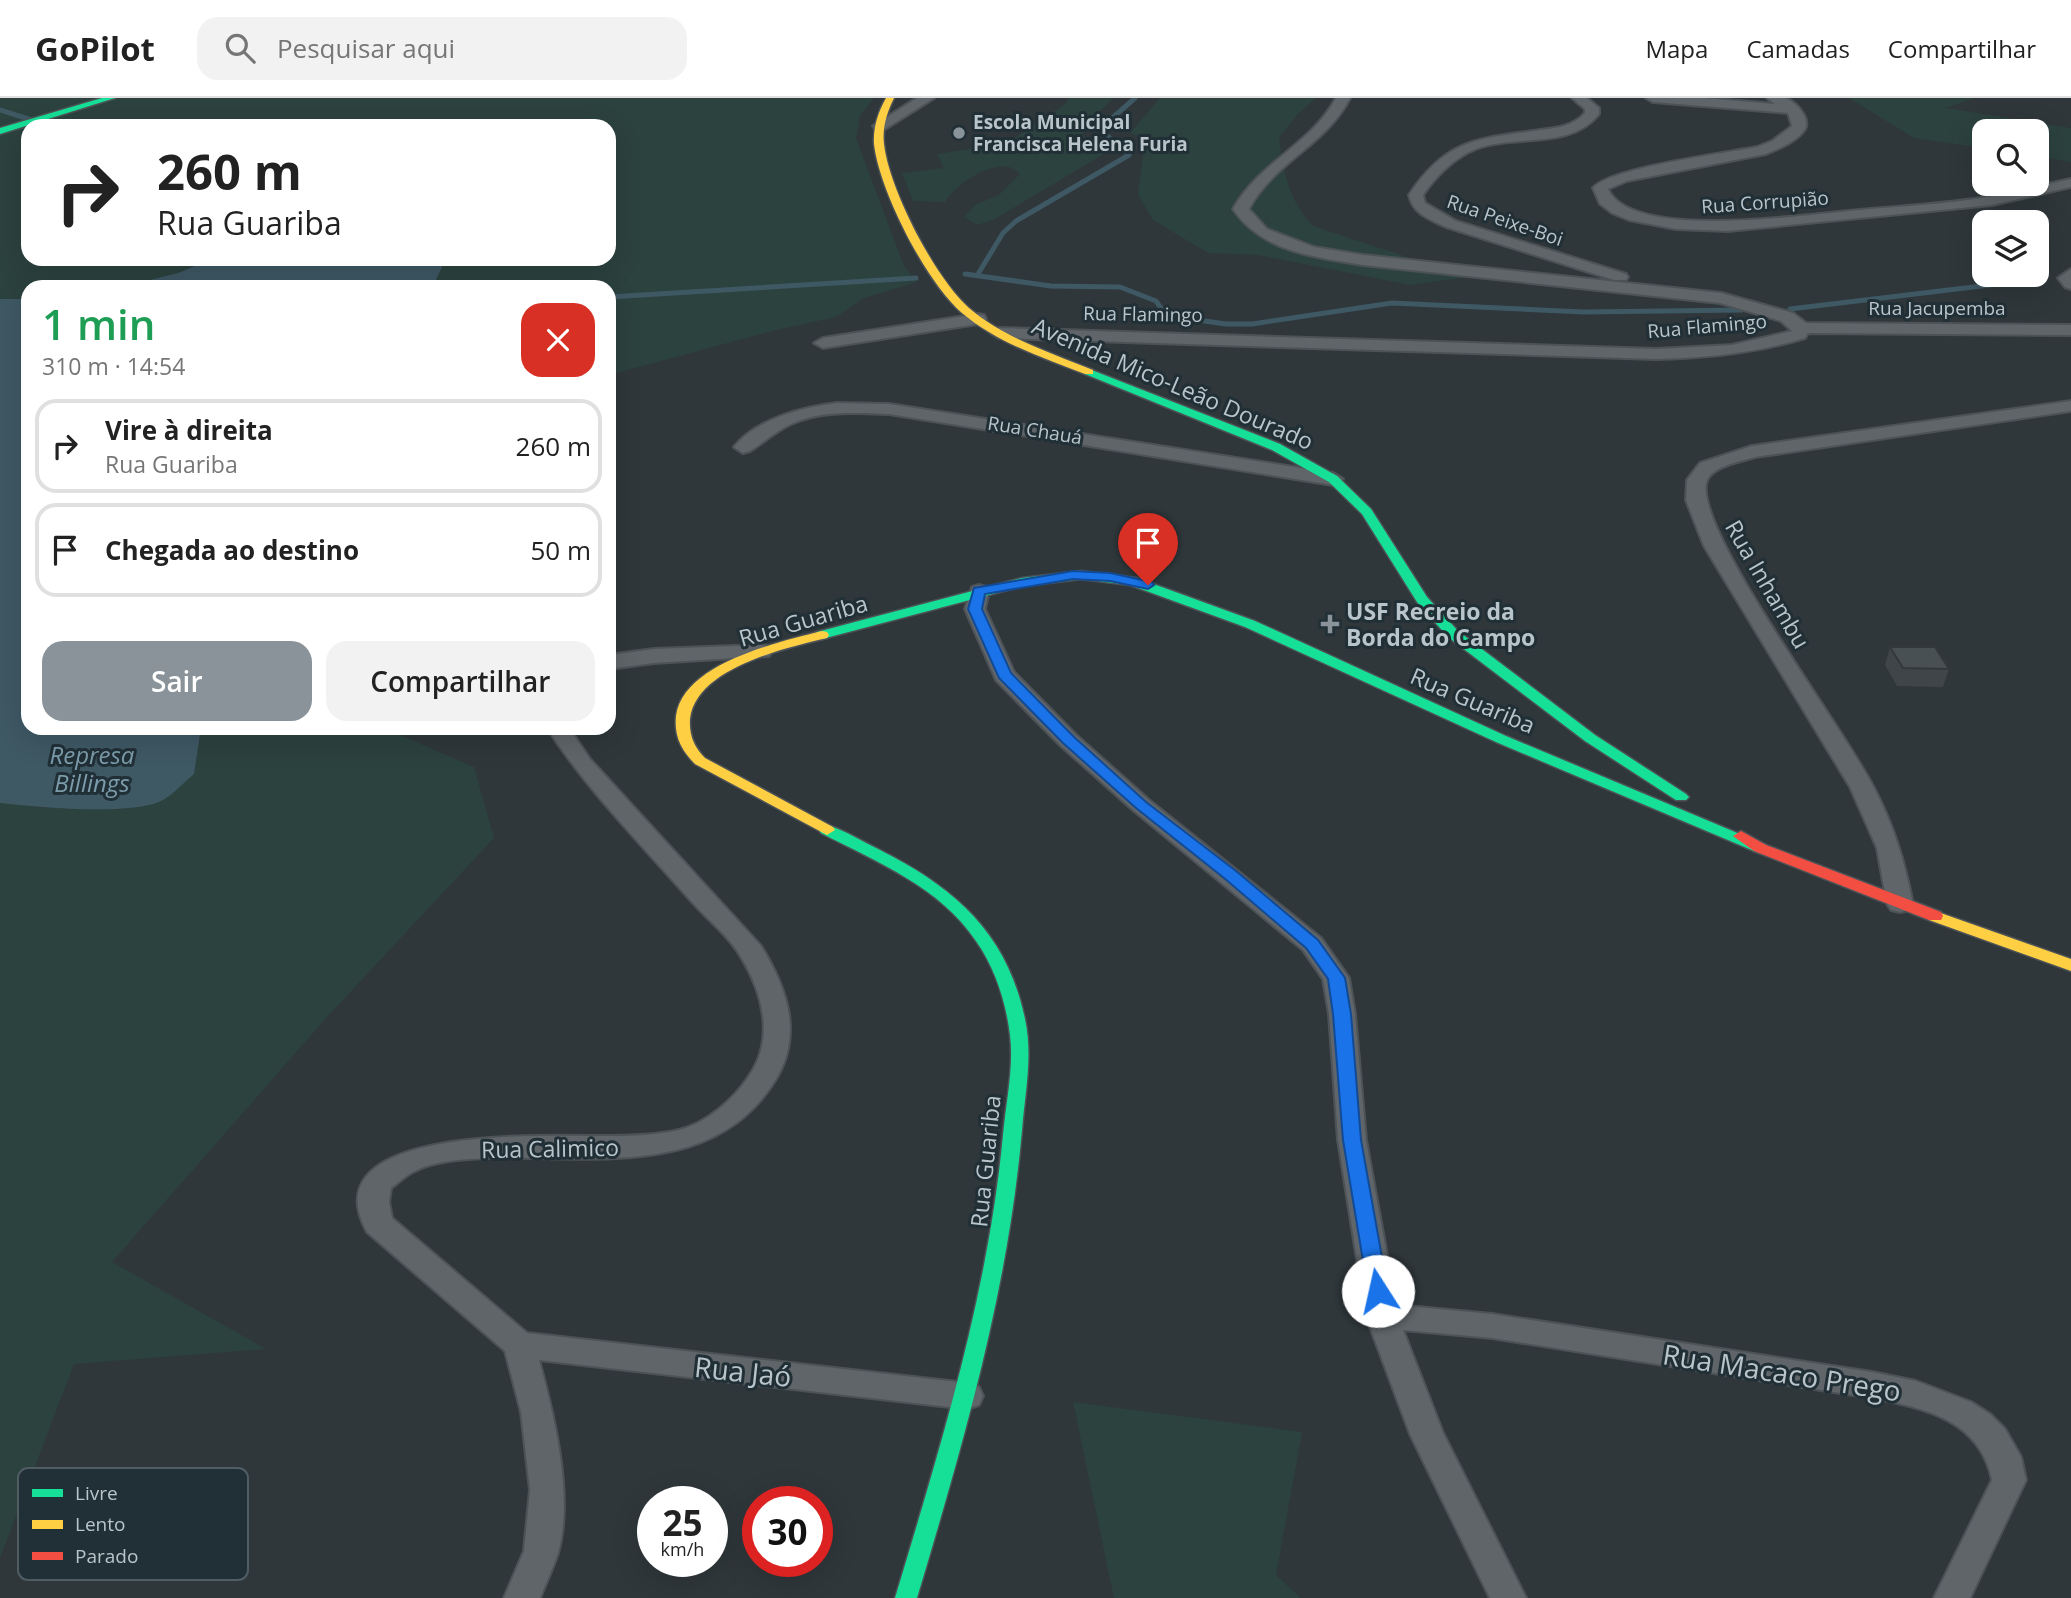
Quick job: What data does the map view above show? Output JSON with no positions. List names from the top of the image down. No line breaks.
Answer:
{"streets":{"main road":["Avenida Mico-Leão Dourado","Rua Guariba"],"street":["Rua Corrupião","Rua Peixe-Boi","Rua Jacupemba","Rua Flamingo","Rua Chauá","Rua Inhambu","Rua Calimico","Rua Jaó","Rua Macaco Prego"]},"crossings":[["Rua Peixe-Boi","Rua Flamingo"],["Rua Jacupemba","Rua Flamingo"],["Rua Flamingo","Avenida Mico-Leão Dourado"],["Avenida Mico-Leão Dourado","Rua Chauá"],["Avenida Mico-Leão Dourado","Rua Inhambu"],["Avenida Mico-Leão Dourado","Rua Guariba"],["Rua Guariba","Rua Jaó"],["Rua Calimico","Rua Jaó"]],"water":["Represa Billings"],"places":{"other":["Escola Municipal Francisca Helena Furia"],"health":["USF Recreio da Borda do Campo"]},"legend":["Livre","Lento","Parado"],"page":{"header":"GoPilot","search":"Pesquisar aqui","nav":["Mapa","Camadas","Compartilhar"],"turn":["260 m","Rua Guariba"],"heading":["1 min","310 m · 14:54"],"list":[{"name":"Vire à direita","note":"Rua Guariba","value":"260 m"},{"name":"Chegada ao destino","value":"50 m"}],"buttons":["Sair","Compartilhar"],"speed":"25 km/h","limit":"30"}}
